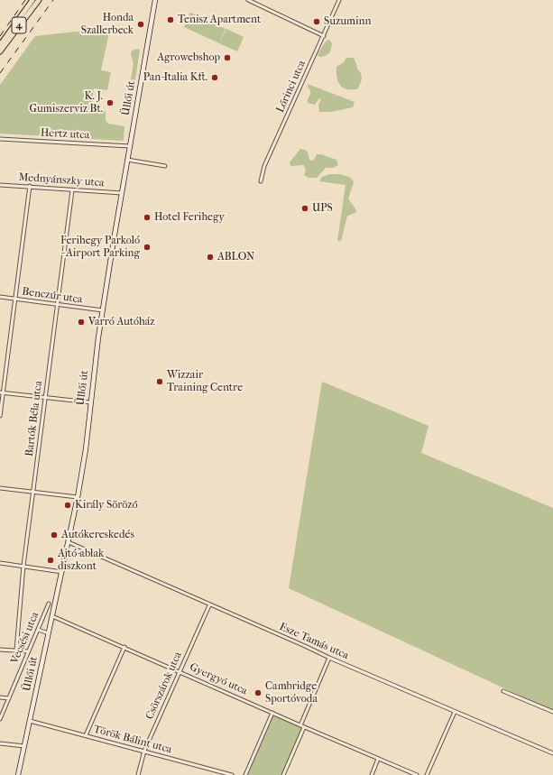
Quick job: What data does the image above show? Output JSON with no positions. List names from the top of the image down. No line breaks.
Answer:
{"streets":{"main road":["4","Üllői út"],"street":["Lőrinci utca","Hertz utca","Mednyánszky utca","Benczúr utca","Bartók Béla utca","Vecsési utca","Esze Tamás utca","Gyergyó utca","Csörszárok utca","Török Bálint utca"]},"crossings":[["Üllői út","Hertz utca"],["Üllői út","Mednyánszky utca"],["Üllői út","Benczúr utca"],["Üllői út","Esze Tamás utca"],["Üllői út","Gyergyó utca"],["Üllői út","Török Bálint utca"],["Mednyánszky utca","Bartók Béla utca"],["Benczúr utca","Bartók Béla utca"],["Esze Tamás utca","Csörszárok utca"],["Gyergyó utca","Csörszárok utca"],["Csörszárok utca","Török Bálint utca"]],"places":["Tenisz Apartment","Suzuminn","Honda Szallerbeck","Agrowebshop","Pan-Italia Kft.","K. J. Gumiszerviz Bt.","UPS","Hotel Ferihegy","Ferihegy Parkoló - Airport Parking","ABLON","Varró Autóház","Wizzair Training Centre","Király Söröző","Autókereskedés","Ajtó-ablak diszkont","Cambridge Sportóvoda"]}
